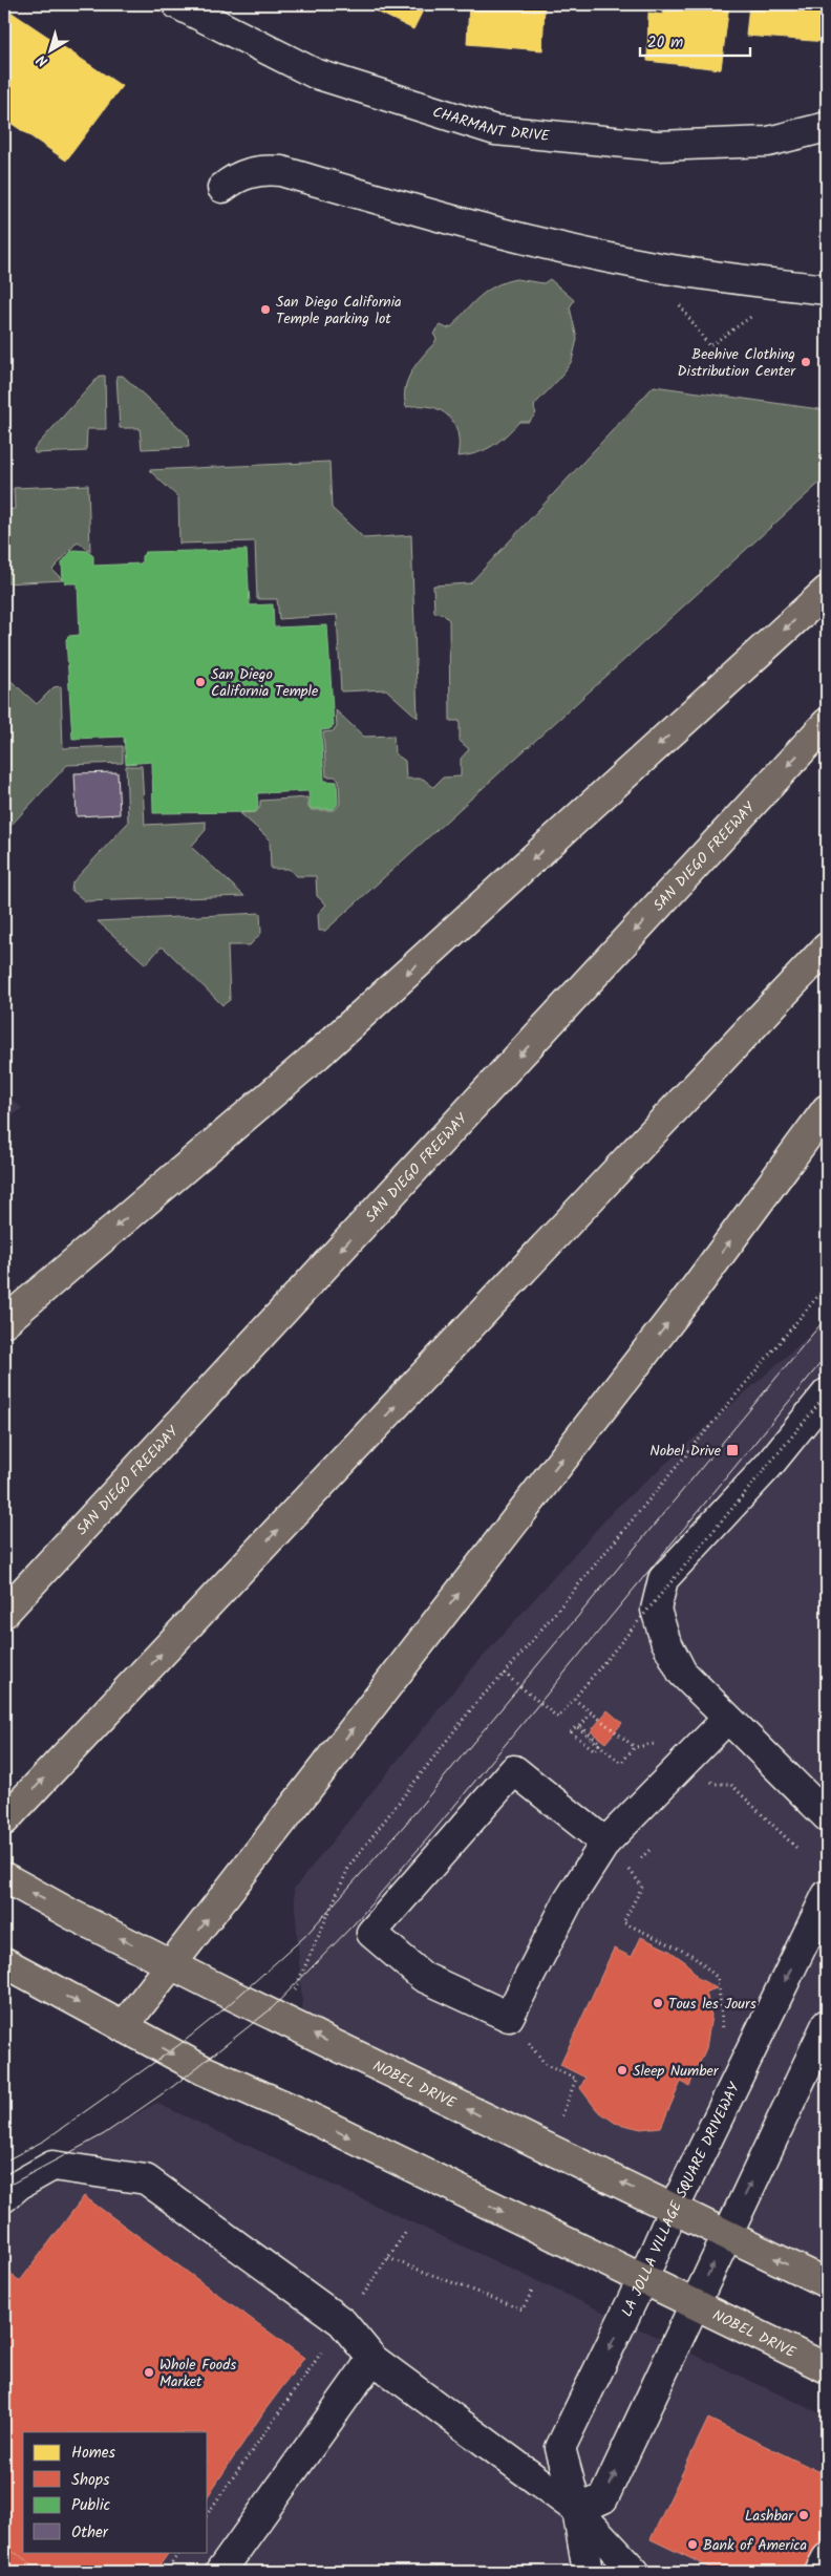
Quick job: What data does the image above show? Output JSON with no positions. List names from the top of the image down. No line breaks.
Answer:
{"streets":{"main road":["SAN DIEGO FREEWAY","NOBEL DRIVE"],"street":["CHARMANT DRIVE","LA JOLLA VILLAGE SQUARE DRIVEWAY"]},"crossings":[["NOBEL DRIVE","LA JOLLA VILLAGE SQUARE DRIVEWAY"]],"places":{"other":["San Diego California Temple parking lot","Beehive Clothing Distribution Center","San Diego California Temple","Tous les Jours","Sleep Number","Whole Foods Market","Lashbar","Bank of America"],"transit":["Nobel Drive"]},"legend":["Homes","Shops","Public","Other"],"scale_bar":"20 m","north":"bottom left"}
